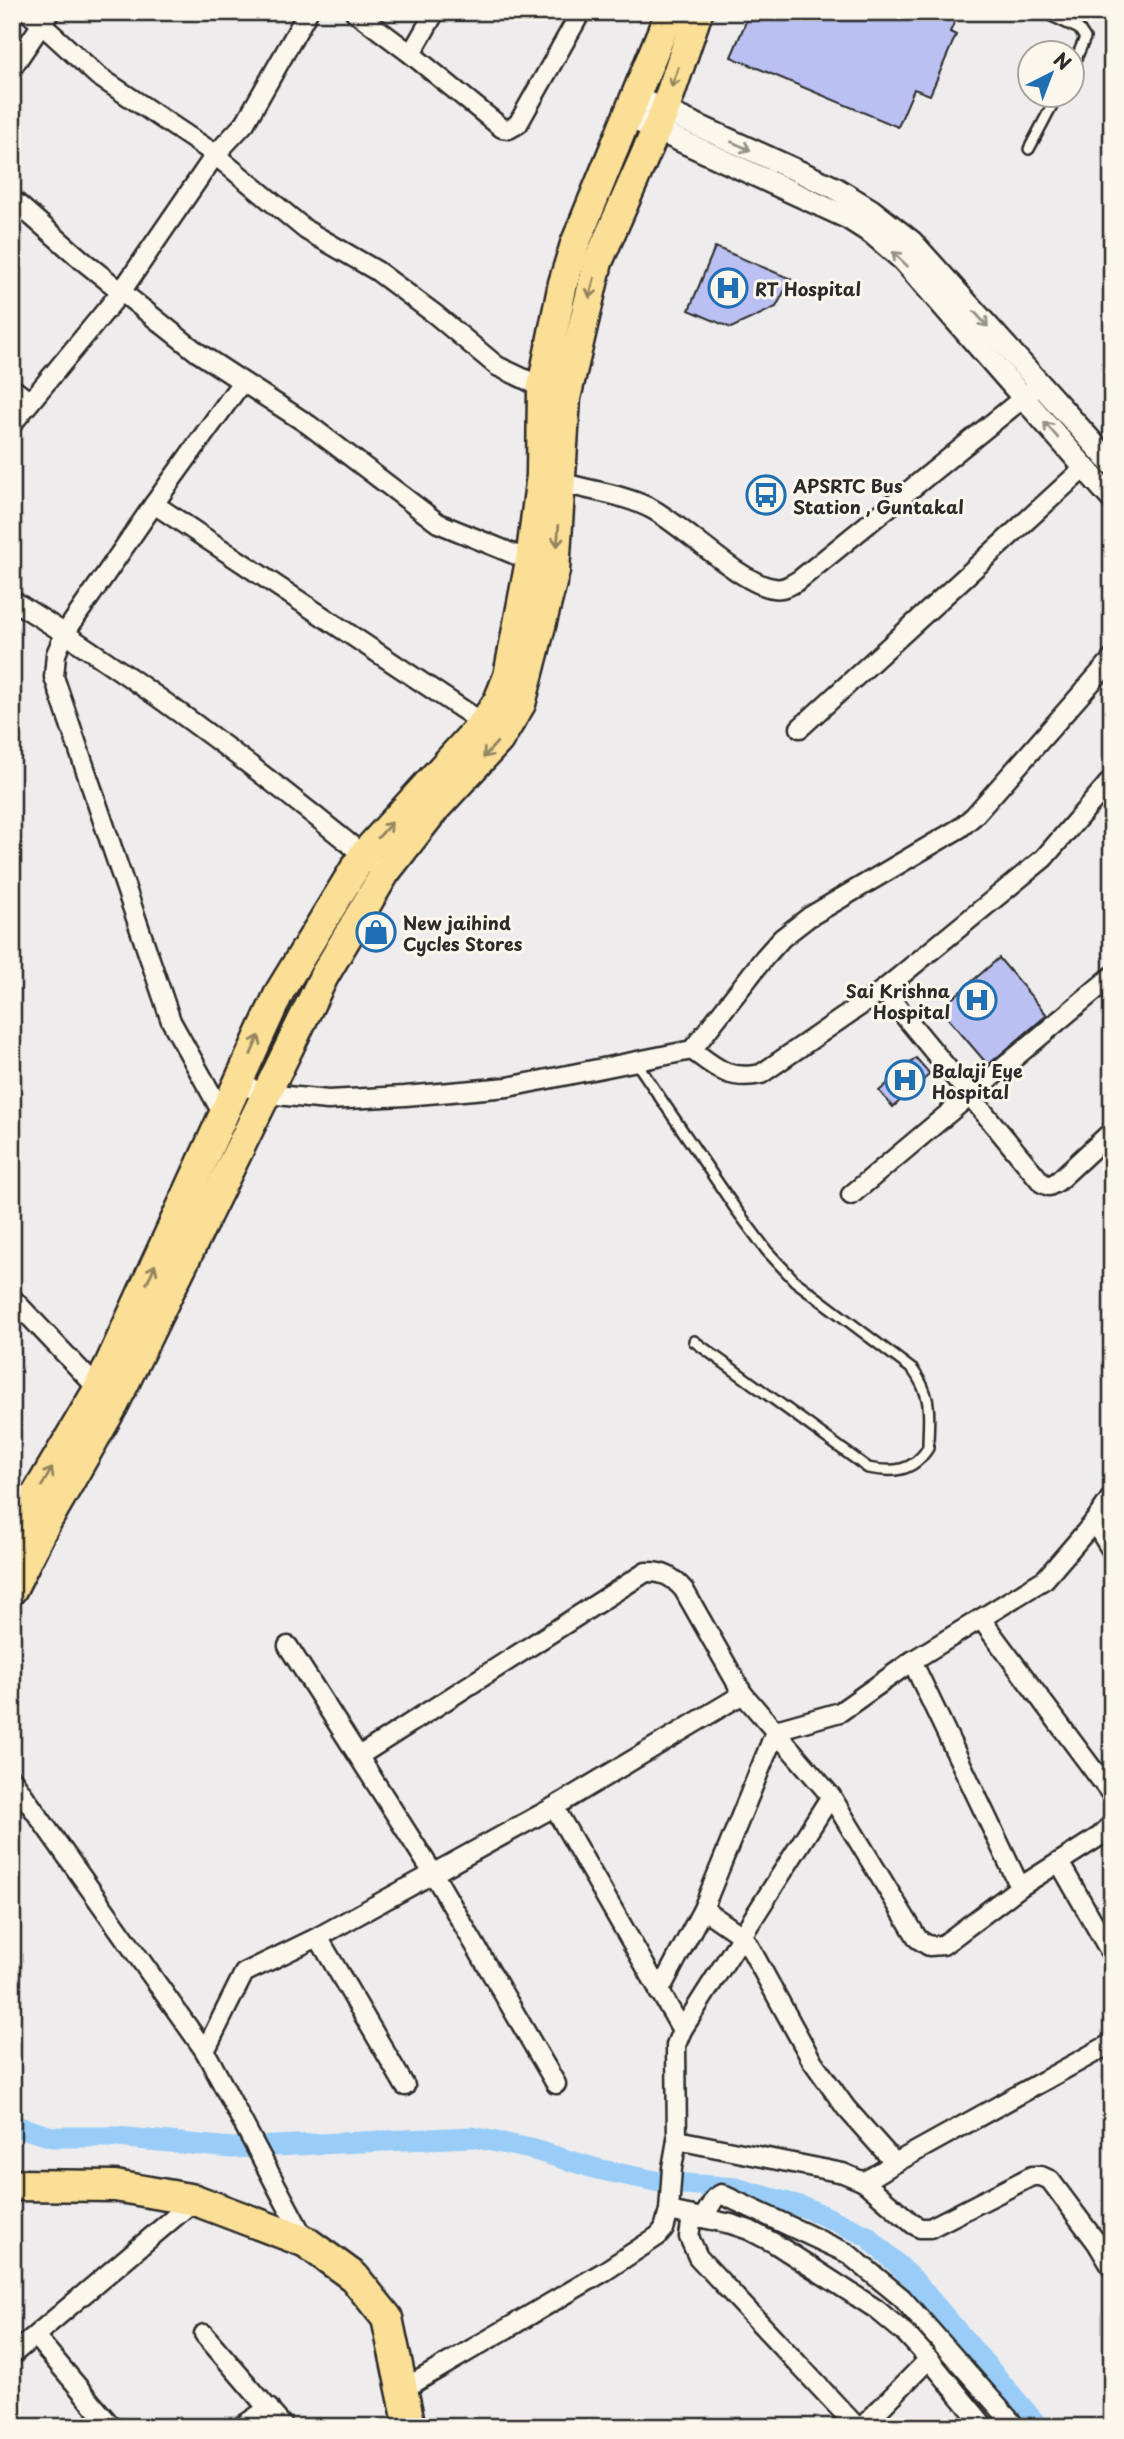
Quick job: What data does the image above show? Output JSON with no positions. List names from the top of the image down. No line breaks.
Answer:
{"places":{"hospital":["RT Hospital","Sai Krishna Hospital","Balaji Eye Hospital"],"bus stop":["APSRTC Bus Station , Guntakal"],"shop":["New jaihind Cycles Stores"]},"north":"top right"}
